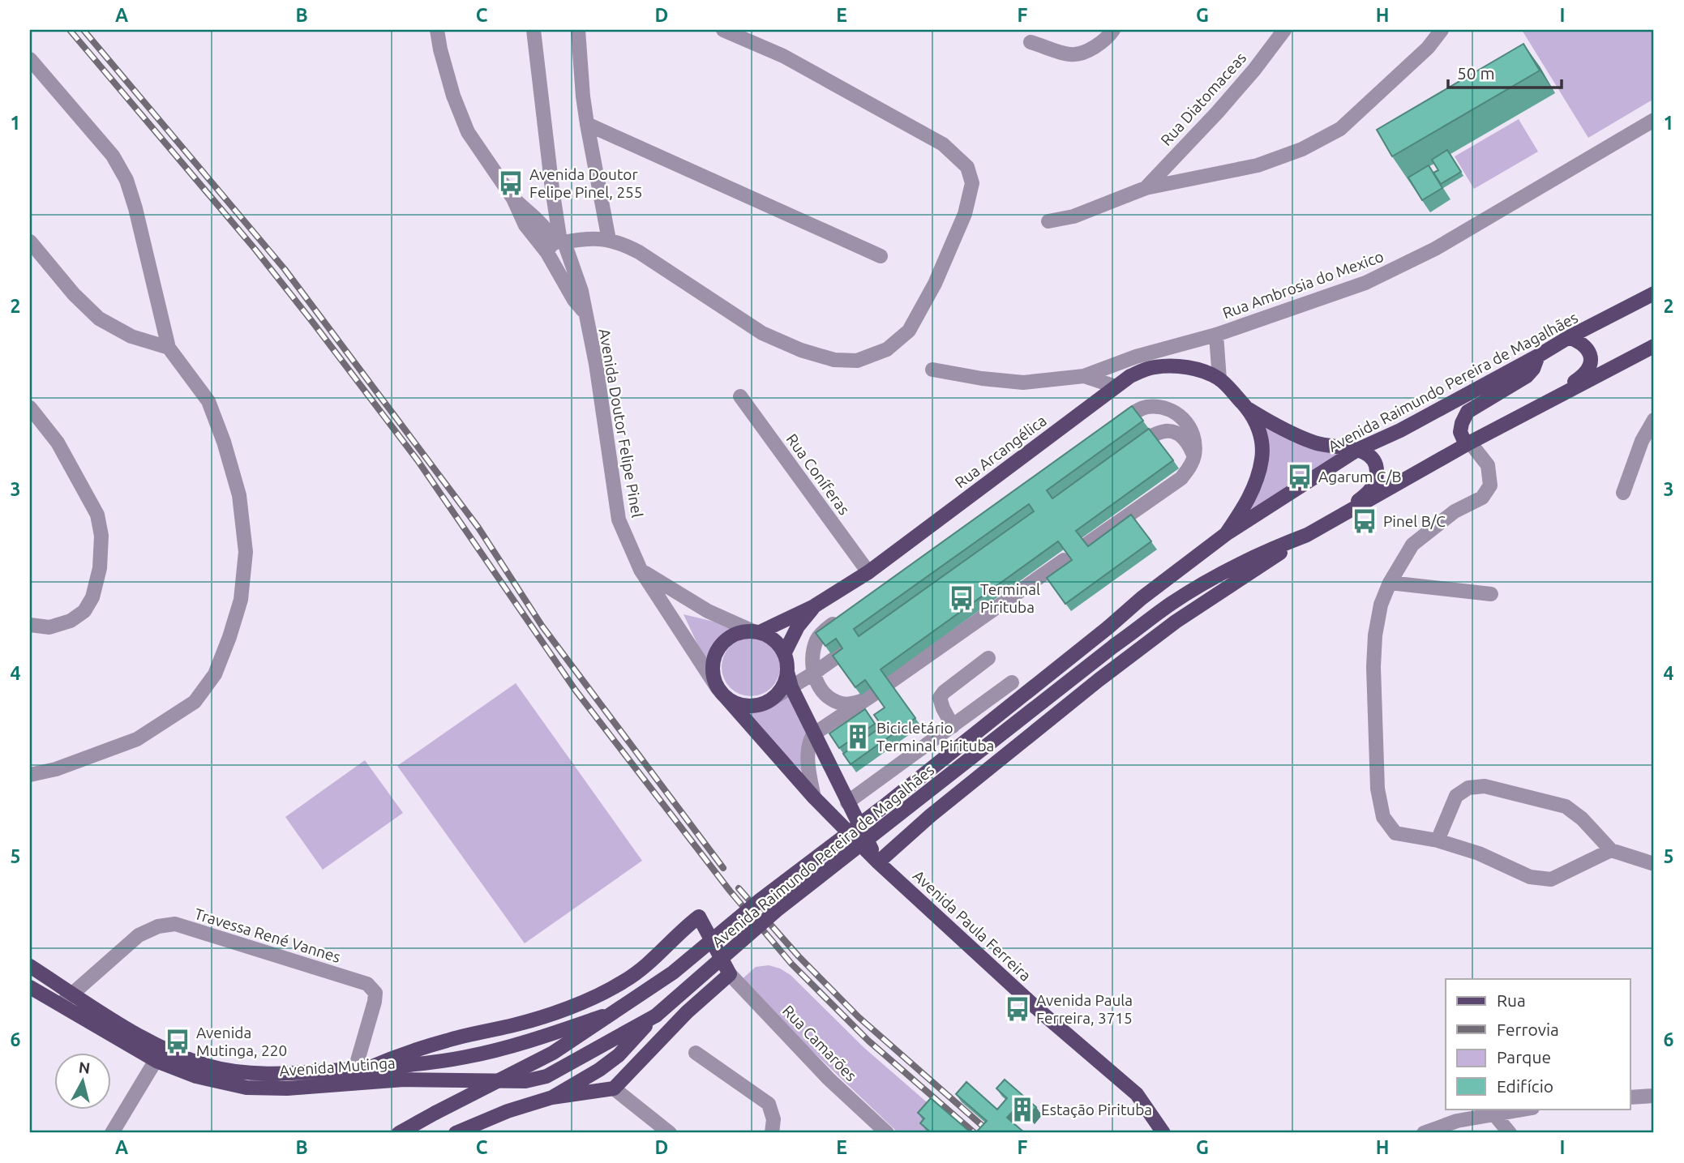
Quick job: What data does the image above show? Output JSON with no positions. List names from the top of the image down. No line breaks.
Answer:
{"streets":{"main road":["Avenida Raimundo Pereira de Magalhães","Avenida Doutor Felipe Pinel","Rua Arcangélica","Avenida Paula Ferreira","Avenida Mutinga"],"street":["Rua Diatomaceas","Rua Ambrosia do Mexico","Rua Coníferas","Travessa René Vannes","Rua Camarões"]},"crossings":[["Avenida Raimundo Pereira de Magalhães","Avenida Mutinga"],["Avenida Doutor Felipe Pinel","Rua Arcangélica"],["Avenida Doutor Felipe Pinel","Avenida Paula Ferreira"],["Rua Arcangélica","Rua Coníferas"],["Travessa René Vannes","Avenida Mutinga"]],"places":{"bus stop":["Avenida Doutor Felipe Pinel, 255","Agarum C/B","Pinel B/C","Terminal Pirituba","Avenida Paula Ferreira, 3715","Avenida Mutinga, 220"],"building":["Bicicletário Terminal Pirituba","Estação Pirituba"]},"legend":["Rua","Ferrovia","Parque","Edifício"],"scale_bar":"50 m","north":"top","grid":{"columns":["A","B","C","D","E","F","G","H","I"],"rows":["1","2","3","4","5","6"]}}
